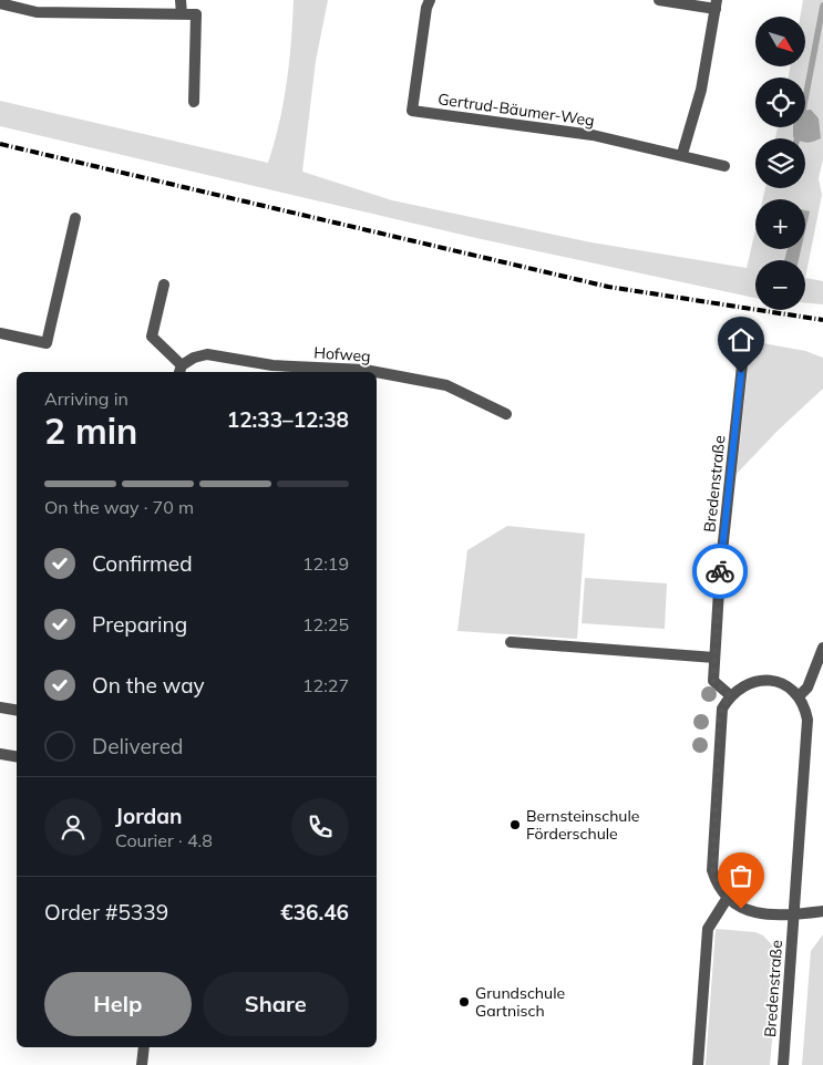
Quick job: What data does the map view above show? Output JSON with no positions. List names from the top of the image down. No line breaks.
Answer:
{"streets":{"street":["Gertrud-Bäumer-Weg","Hofweg","Bredenstraße"]},"places":["Bernsteinschule Förderschule","Grundschule Gartnisch"],"north":"bottom right","page":{"map_buttons":["+","−"],"heading":["2 min","Arriving in","12:33–12:38"],"panel":["Jordan","Courier · 4.8","Order #5339","€36.46"],"bar":"On the way · 70 m","list":[["Confirmed","12:19"],["Preparing","12:25"],["On the way","12:27"],"Delivered"],"buttons":["Help","Share"]}}
